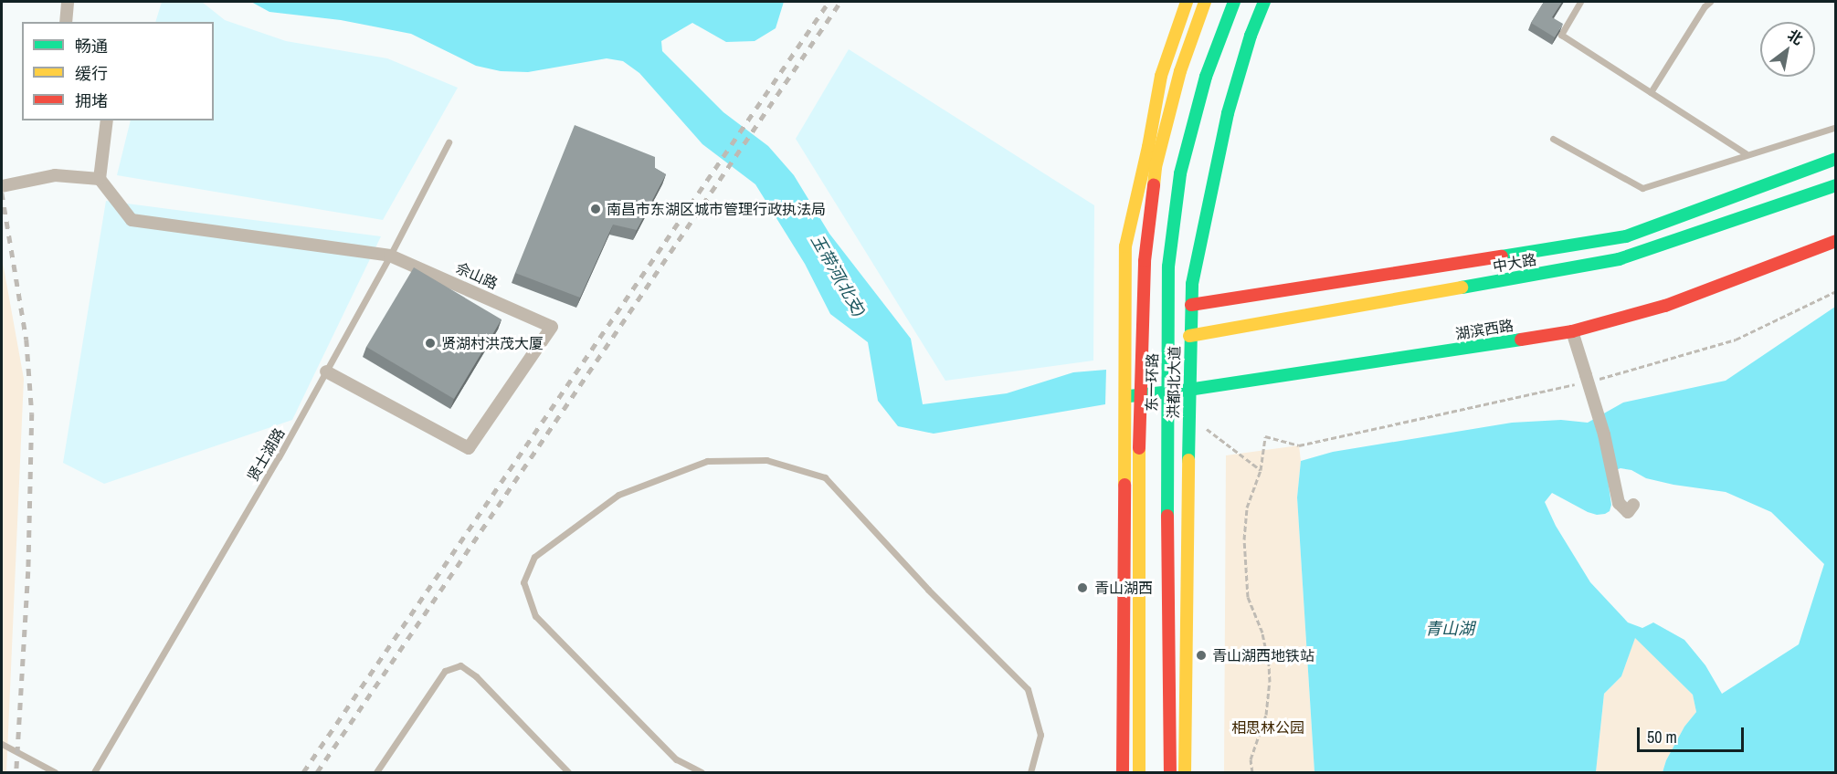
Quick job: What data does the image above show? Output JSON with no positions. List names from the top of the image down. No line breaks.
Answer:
{"streets":{"main road":["中大路","湖滨西路","东一环路","洪都北大道"],"street":["佘山路"],"lane":["贤士湖路"]},"crossings":[["中大路","洪都北大道"],["佘山路","贤士湖路"],["湖滨西路","洪都北大道"]],"water":["玉带河(北支)","青山湖"],"parks":["相思林公园"],"places":["南昌市东湖区城市管理行政执法局","贤湖村洪茂大厦","青山湖西","青山湖西地铁站"],"legend":["畅通","缓行","拥堵"],"scale_bar":"50 m","north":"top right"}
